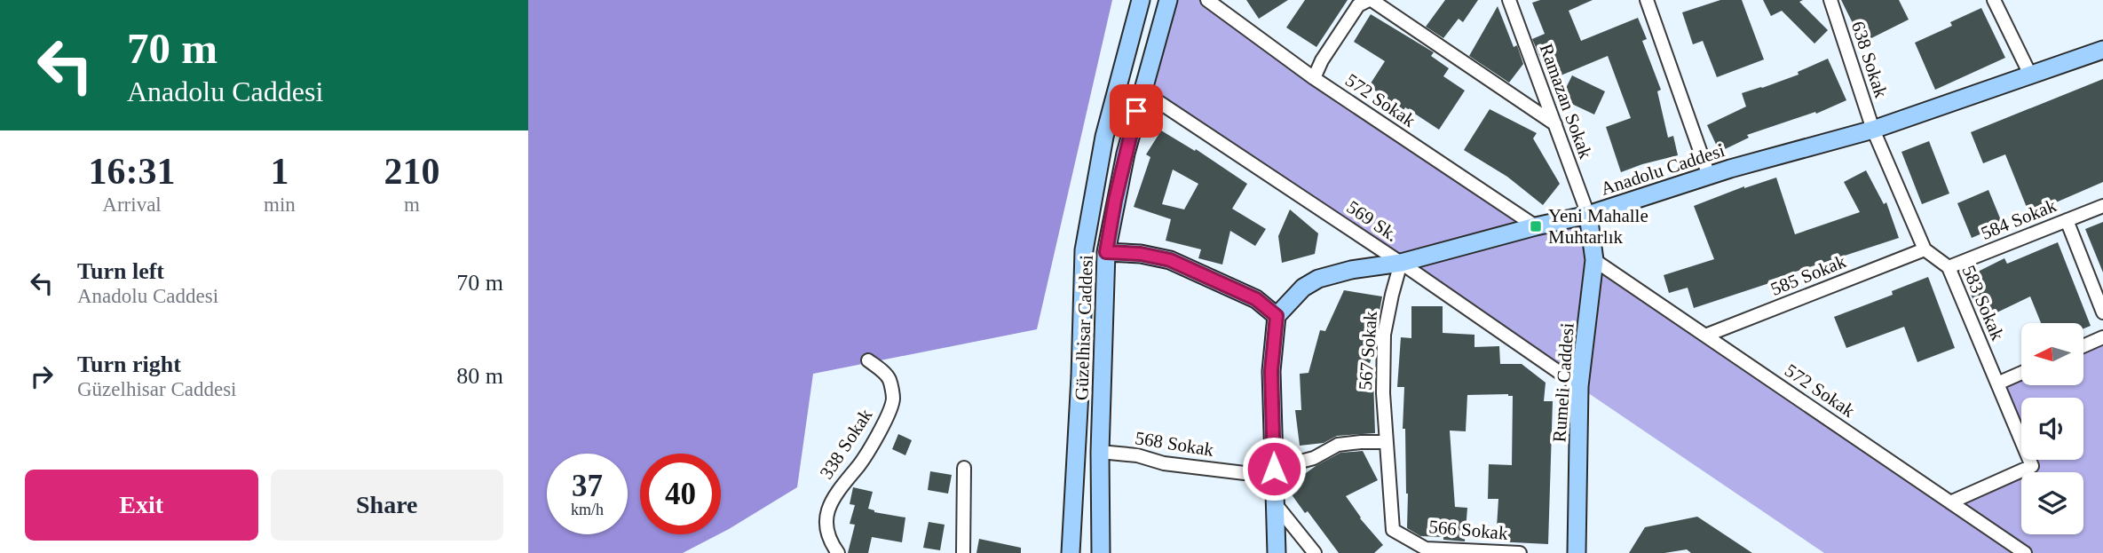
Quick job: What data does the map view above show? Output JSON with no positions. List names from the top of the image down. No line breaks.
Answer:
{"streets":{"street":["638 Sokak","572 Sokak","Ramazan Sokak","Anadolu Caddesi","584 Sokak","569 Sk.","585 Sokak","583 Sokak","Güzelhisar Caddesi","567 Sokak","Rumeli Caddesi","338 Sokak","568 Sokak","566 Sokak"]},"crossings":[["638 Sokak","Anadolu Caddesi"],["572 Sokak","Anadolu Caddesi"],["572 Sokak","585 Sokak"],["572 Sokak","583 Sokak"],["572 Sokak","Rumeli Caddesi"],["Ramazan Sokak","Anadolu Caddesi"],["Ramazan Sokak","Rumeli Caddesi"],["Anadolu Caddesi","569 Sk."],["Anadolu Caddesi","567 Sokak"],["Anadolu Caddesi","Rumeli Caddesi"],["584 Sokak","583 Sokak"],["569 Sk.","Güzelhisar Caddesi"],["569 Sk.","567 Sokak"],["569 Sk.","Rumeli Caddesi"],["585 Sokak","583 Sokak"],["Güzelhisar Caddesi","568 Sokak"],["567 Sokak","568 Sokak"],["567 Sokak","566 Sokak"],["568 Sokak","566 Sokak"]],"places":{"transit":["Yeni Mahalle Muhtarlık"]},"north":"left","page":{"turn":["70 m","Anadolu Caddesi"],"eta":["16:31","Arrival","1","min","210","m"],"list":[{"name":"Turn left","note":"Anadolu Caddesi","value":"70 m"},{"name":"Turn right","note":"Güzelhisar Caddesi","value":"80 m"}],"speed":"37 km/h","limit":"40","buttons":["Exit","Share"]}}
